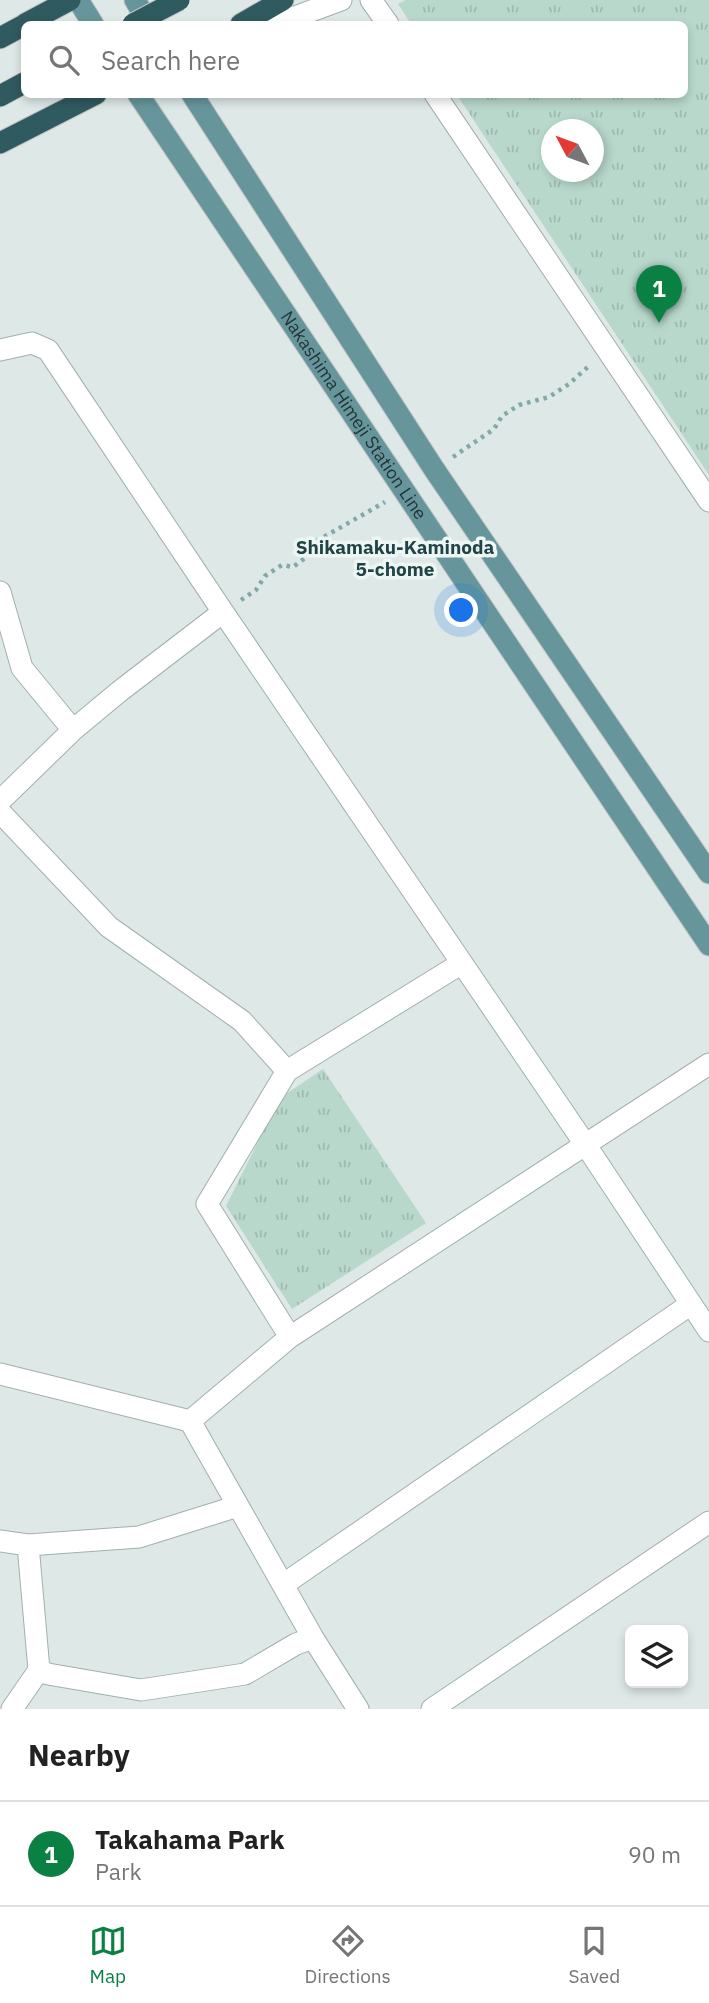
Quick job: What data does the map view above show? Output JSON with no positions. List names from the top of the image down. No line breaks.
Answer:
{"streets":{"main road":["Nakashima Himeji Station Line"]},"districts":["Shikamaku-Kaminoda 5-chome"],"north":"top left","page":{"search":"Search here","pins":"1","heading":"Nearby","list":[{"mark":"1","name":"Takahama Park","note":"Park","value":"90 m"}],"nav":["Map","Directions","Saved"]}}
